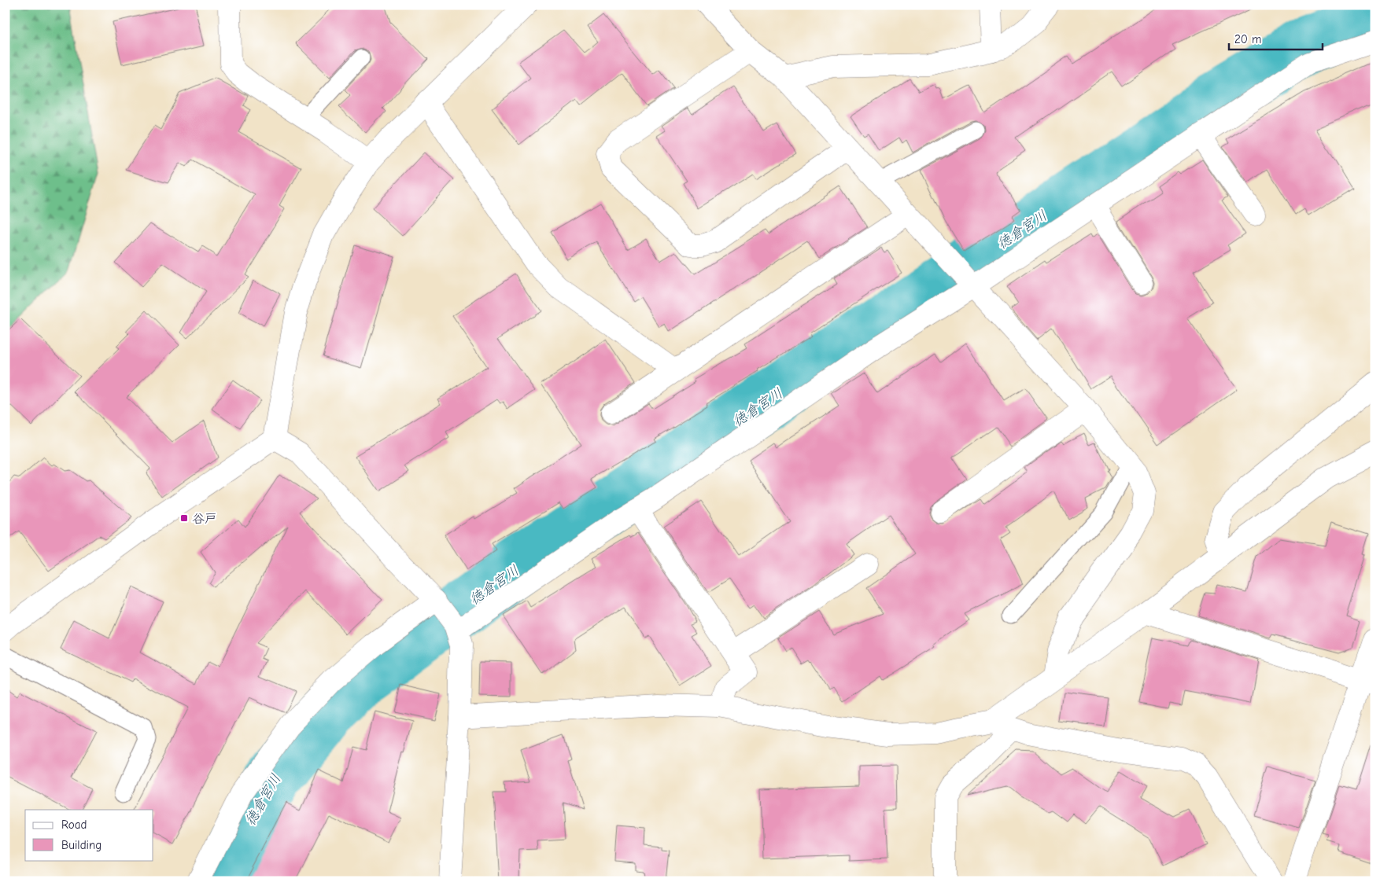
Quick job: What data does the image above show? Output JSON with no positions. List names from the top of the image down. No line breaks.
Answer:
{"water":["徳倉宮川"],"places":{"transit":["谷戸"]},"legend":["Road","Building"],"scale_bar":"20 m"}
